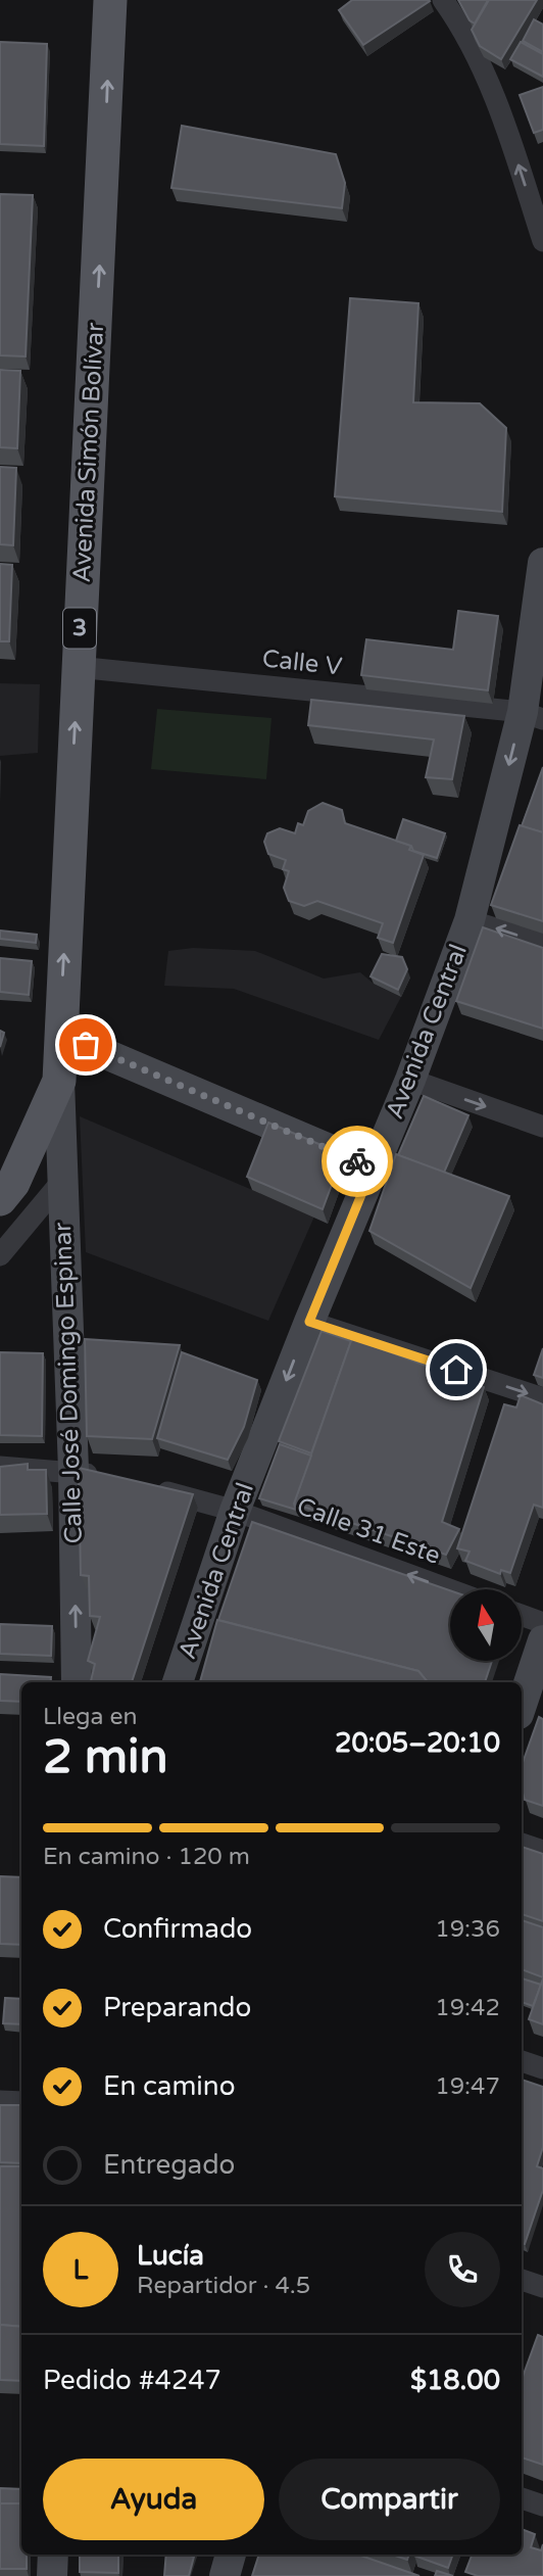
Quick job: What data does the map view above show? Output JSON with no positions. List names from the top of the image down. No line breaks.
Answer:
{"streets":{"main road":["Avenida Simón Bolívar","3","Avenida Central","Calle José Domingo Espinar"],"street":["Calle V","Calle 31 Este"]},"crossings":[["Avenida Simón Bolívar","3"],["Avenida Simón Bolívar","Calle V"],["3","Calle José Domingo Espinar"],["Calle V","Avenida Central"],["Avenida Central","Calle 31 Este"]],"one_way":["Avenida Simón Bolívar","Avenida Central","Calle José Domingo Espinar","Calle 31 Este"],"north":"top","page":{"heading":["2 min","Llega en","20:05–20:10"],"panel":["Lucía","Repartidor · 4.5","Pedido #4247","$18.00"],"bar":"En camino · 120 m","list":[["Confirmado","19:36"],["Preparando","19:42"],["En camino","19:47"],"Entregado"],"round":"L","buttons":["Ayuda","Compartir"]}}
